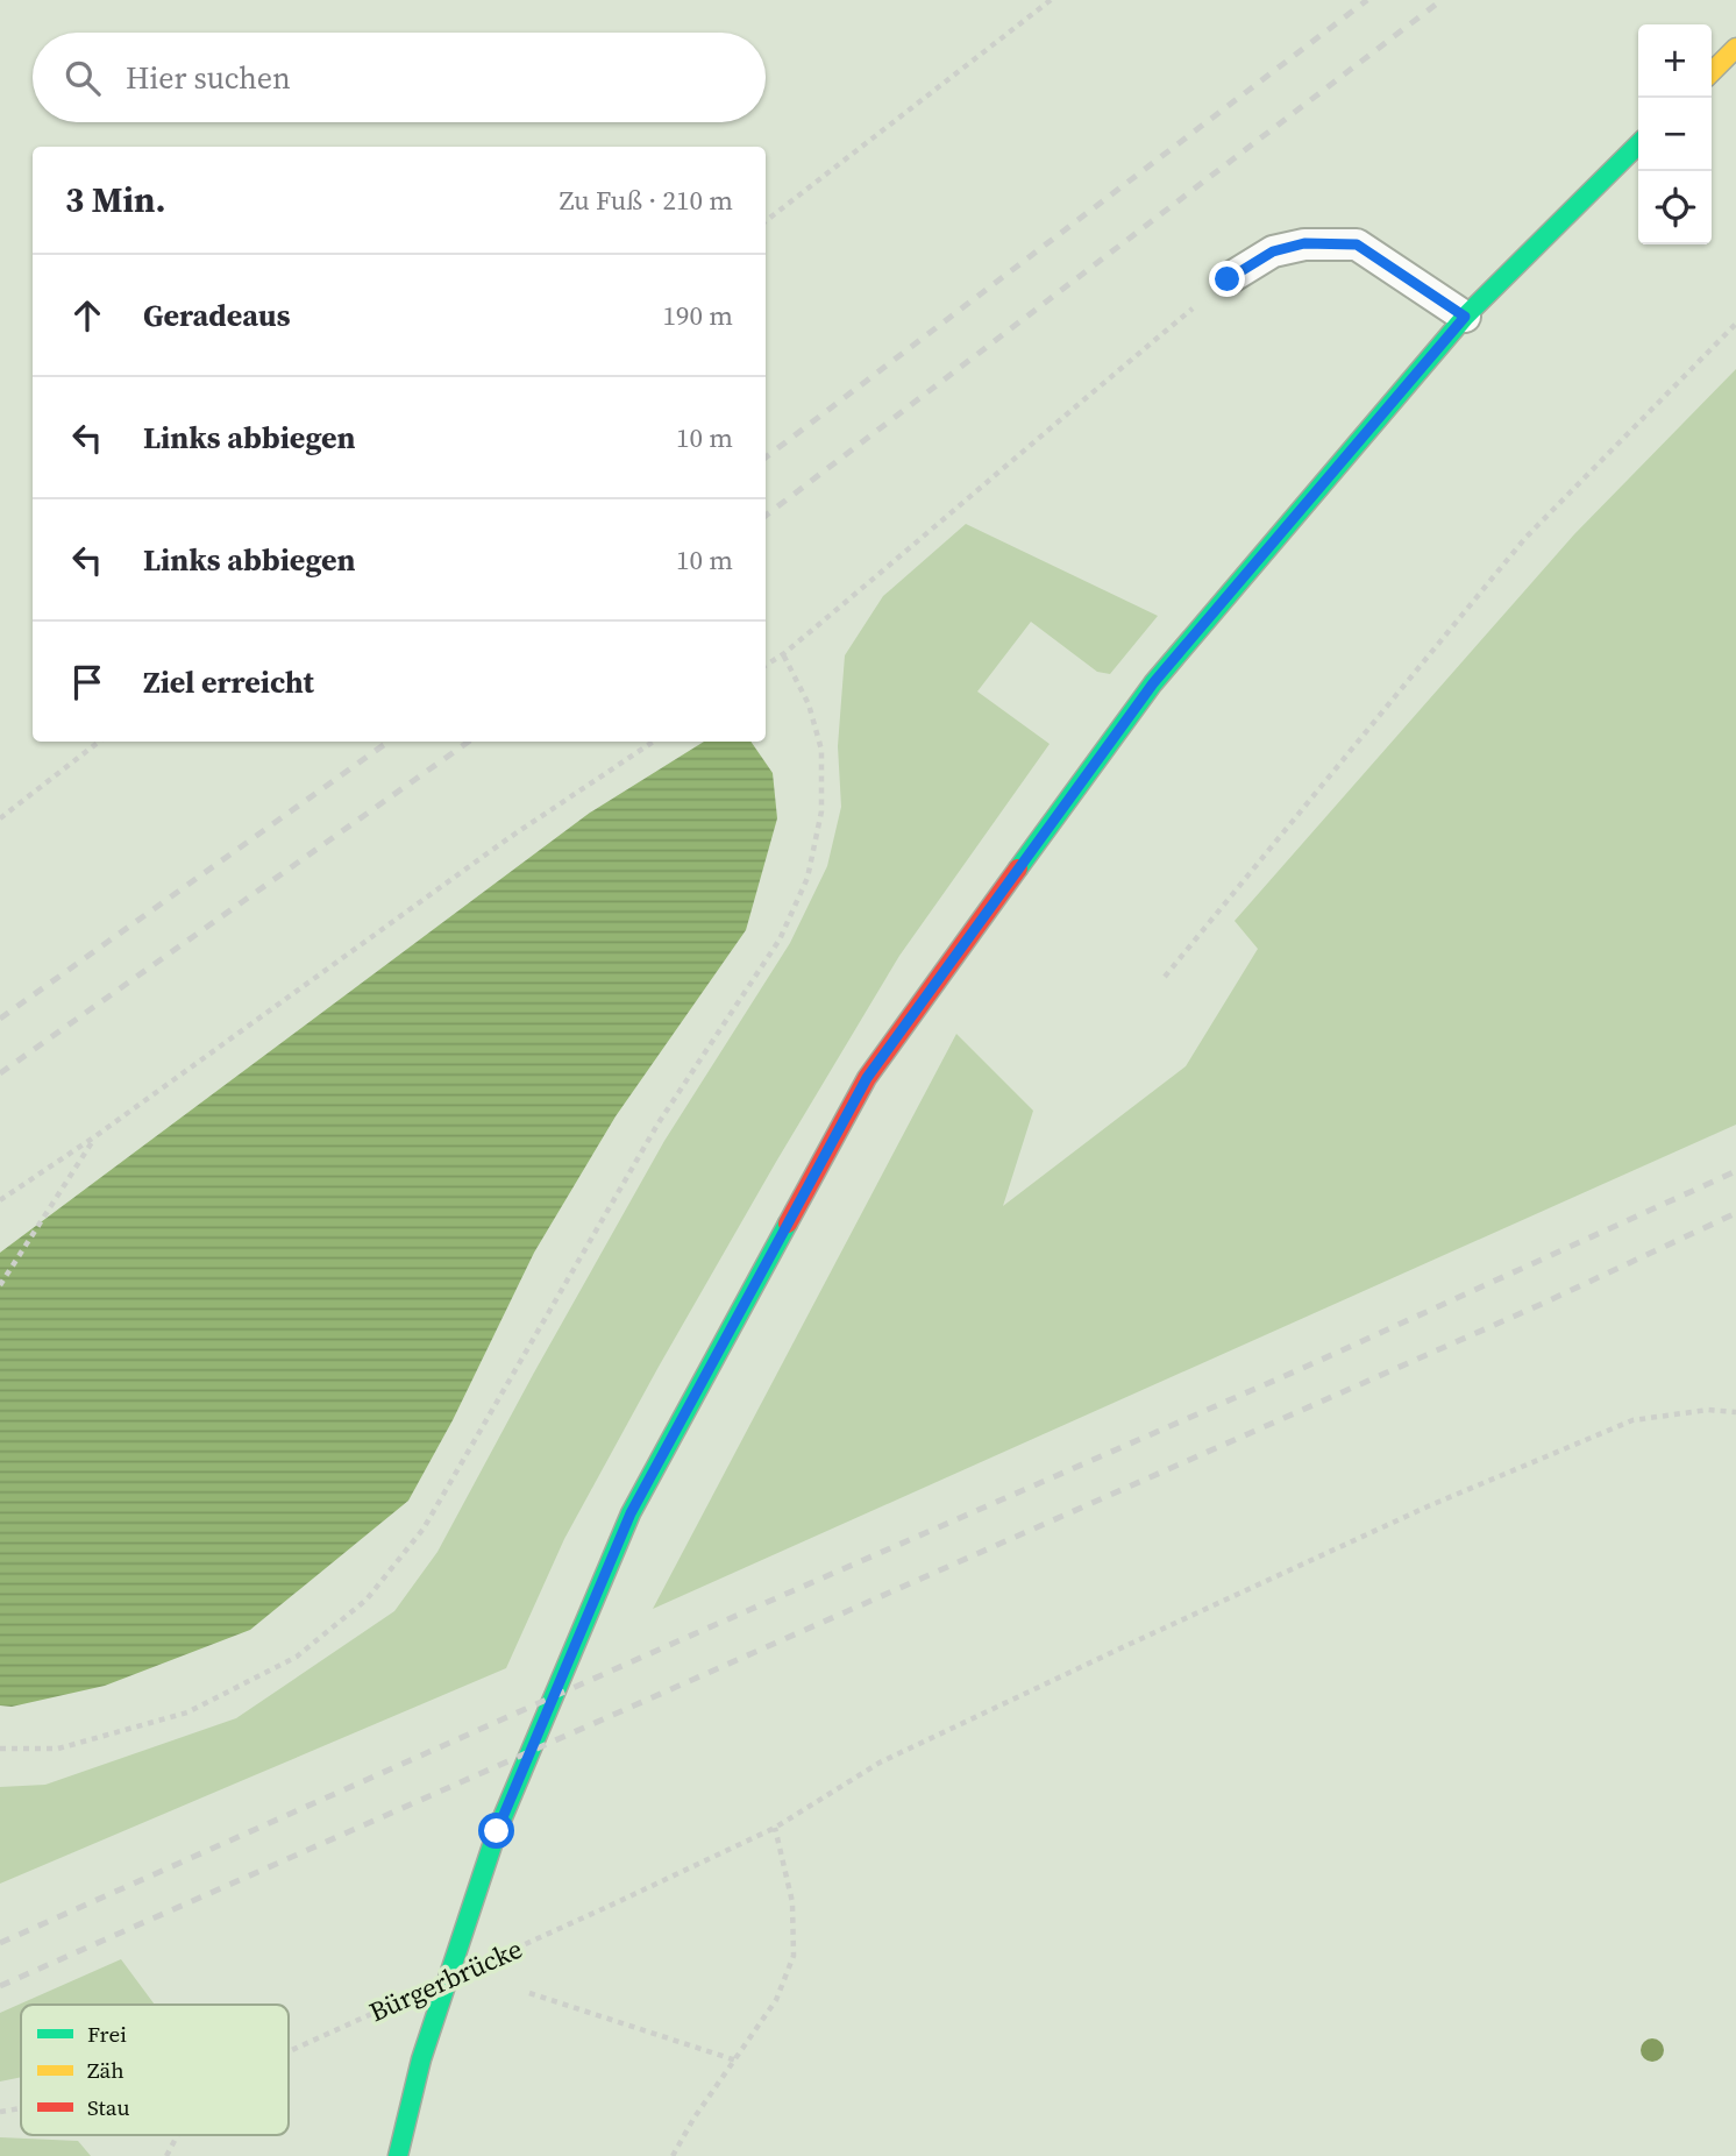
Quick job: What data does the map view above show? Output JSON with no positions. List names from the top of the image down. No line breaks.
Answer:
{"streets":{"path":["Bürgerbrücke"]},"legend":["Frei","Zäh","Stau"],"page":{"map_buttons":["+","−"],"search":"Hier suchen","heading":["3 Min.","Zu Fuß · 210 m"],"list":[["Geradeaus","190 m"],["Links abbiegen","10 m"],["Links abbiegen","10 m"],"Ziel erreicht"]}}
